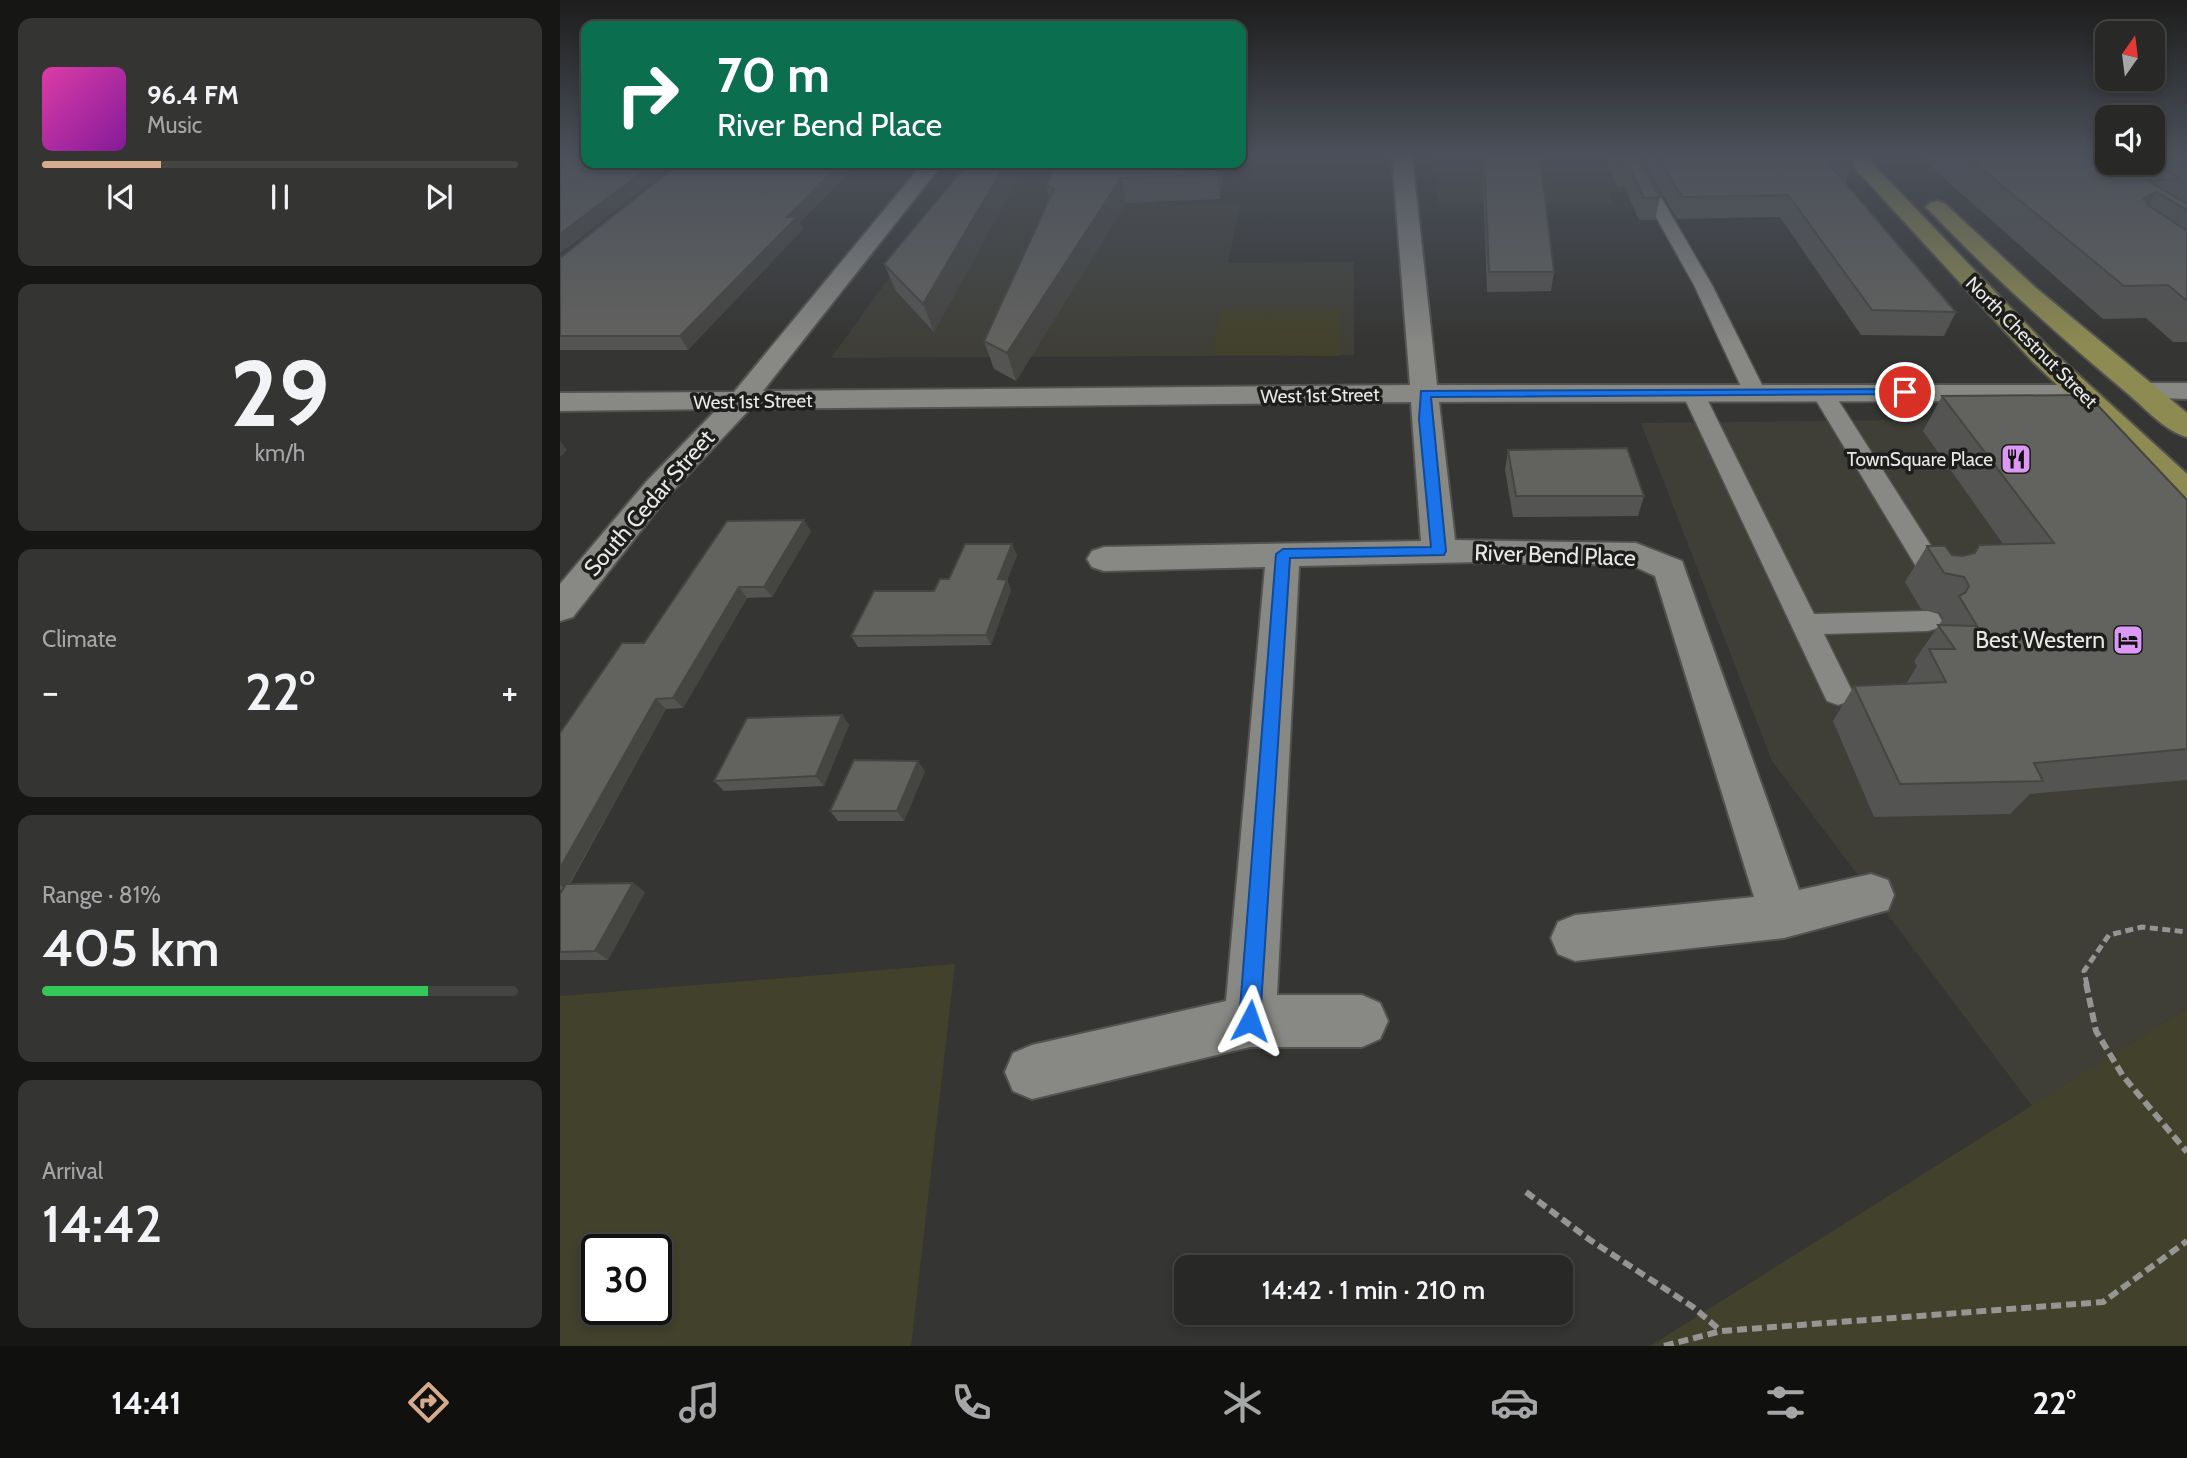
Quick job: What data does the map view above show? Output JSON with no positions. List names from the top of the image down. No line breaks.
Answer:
{"streets":{"main road":["North Chestnut Street"],"street":["West 1st Street","South Cedar Street","River Bend Place"]},"crossings":[["North Chestnut Street","West 1st Street"],["West 1st Street","South Cedar Street"]],"places":{"restaurant":["TownSquare Place"],"hotel":["Best Western"]},"north":"top","page":{"turn":["70 m","River Bend Place"],"song":["96.4 FM","Music"],"tile":[["29","km/h"],"Climate",["Range · 81%","405 km"],["Arrival","14:42"]],"heat":["−","22°","+"],"limit":"30","trip":"14:42 · 1 min · 210 m","tabs":["14:41","22°"]}}
